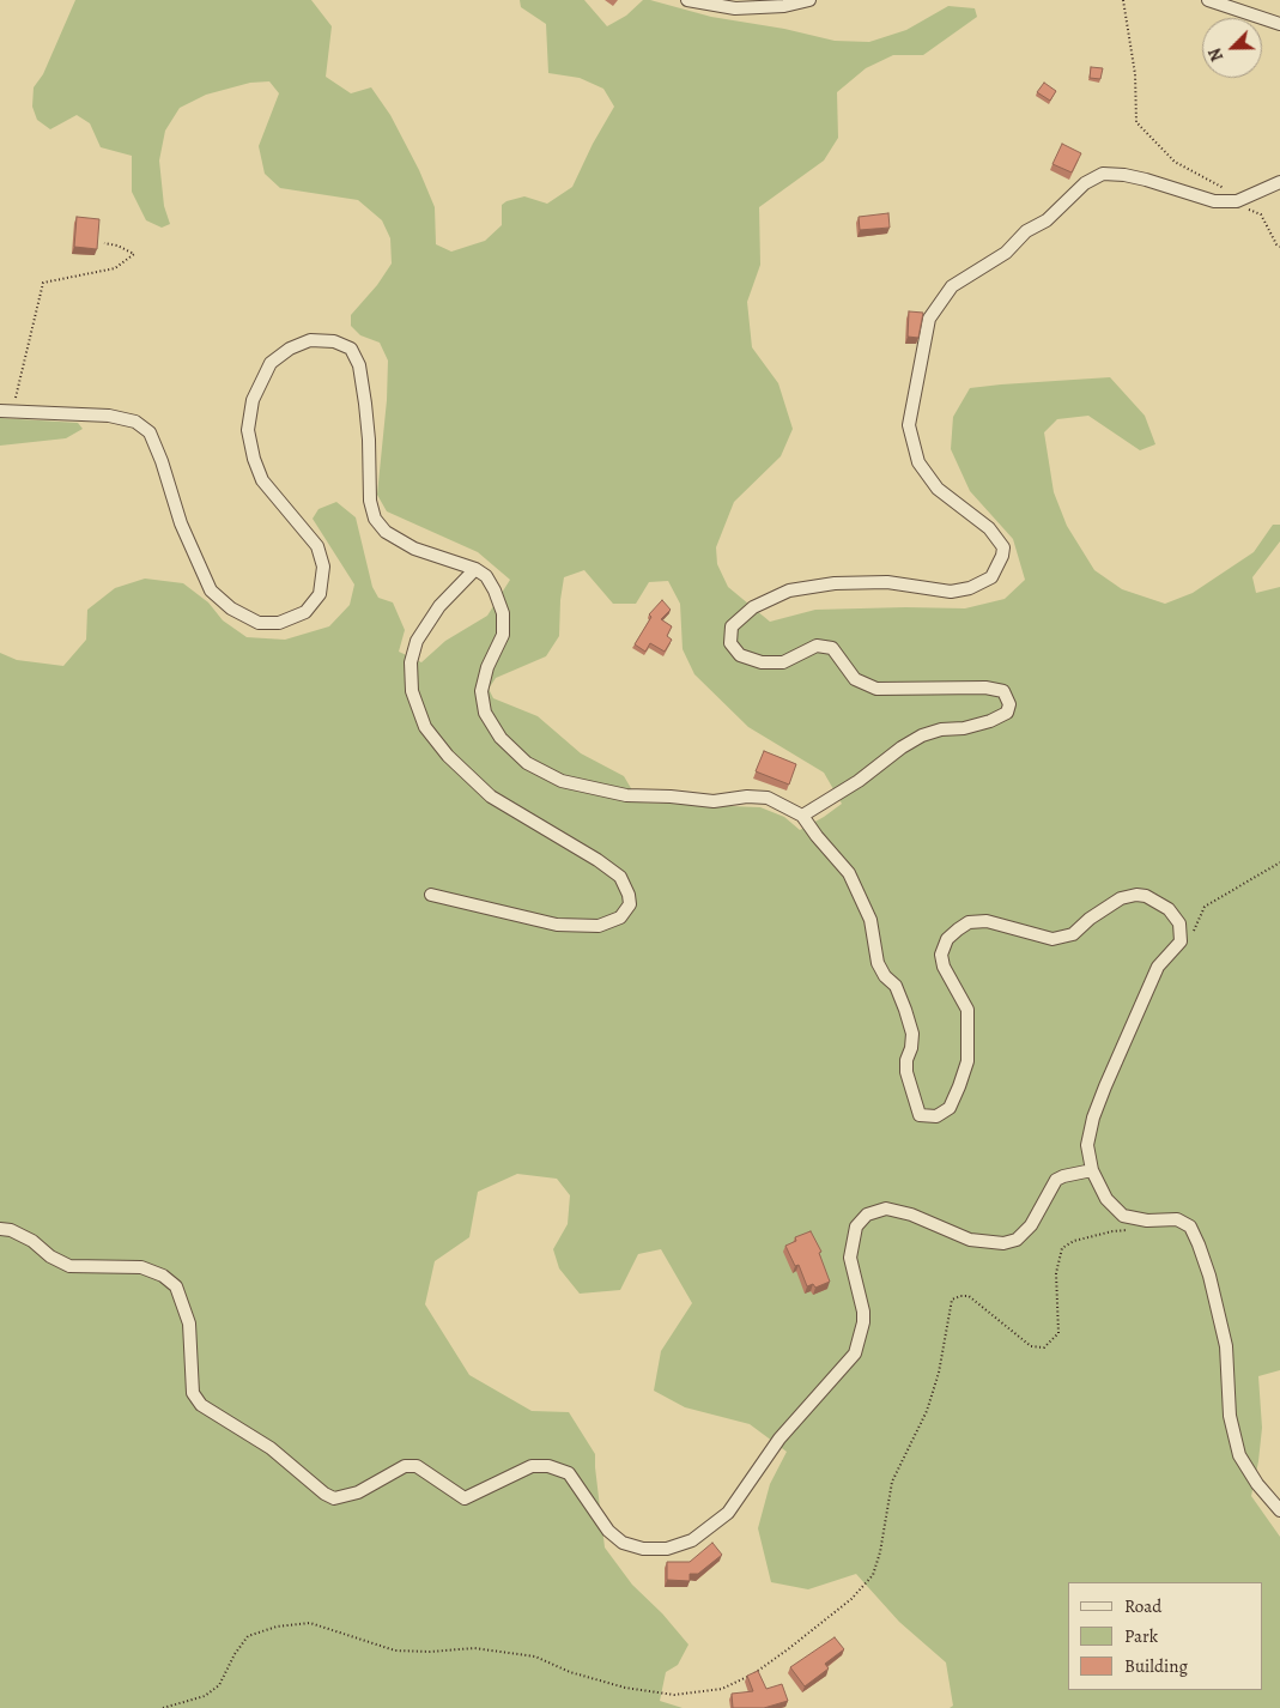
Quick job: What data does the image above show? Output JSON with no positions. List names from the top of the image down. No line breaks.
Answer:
{"legend":["Road","Park","Building"],"north":"bottom left"}
